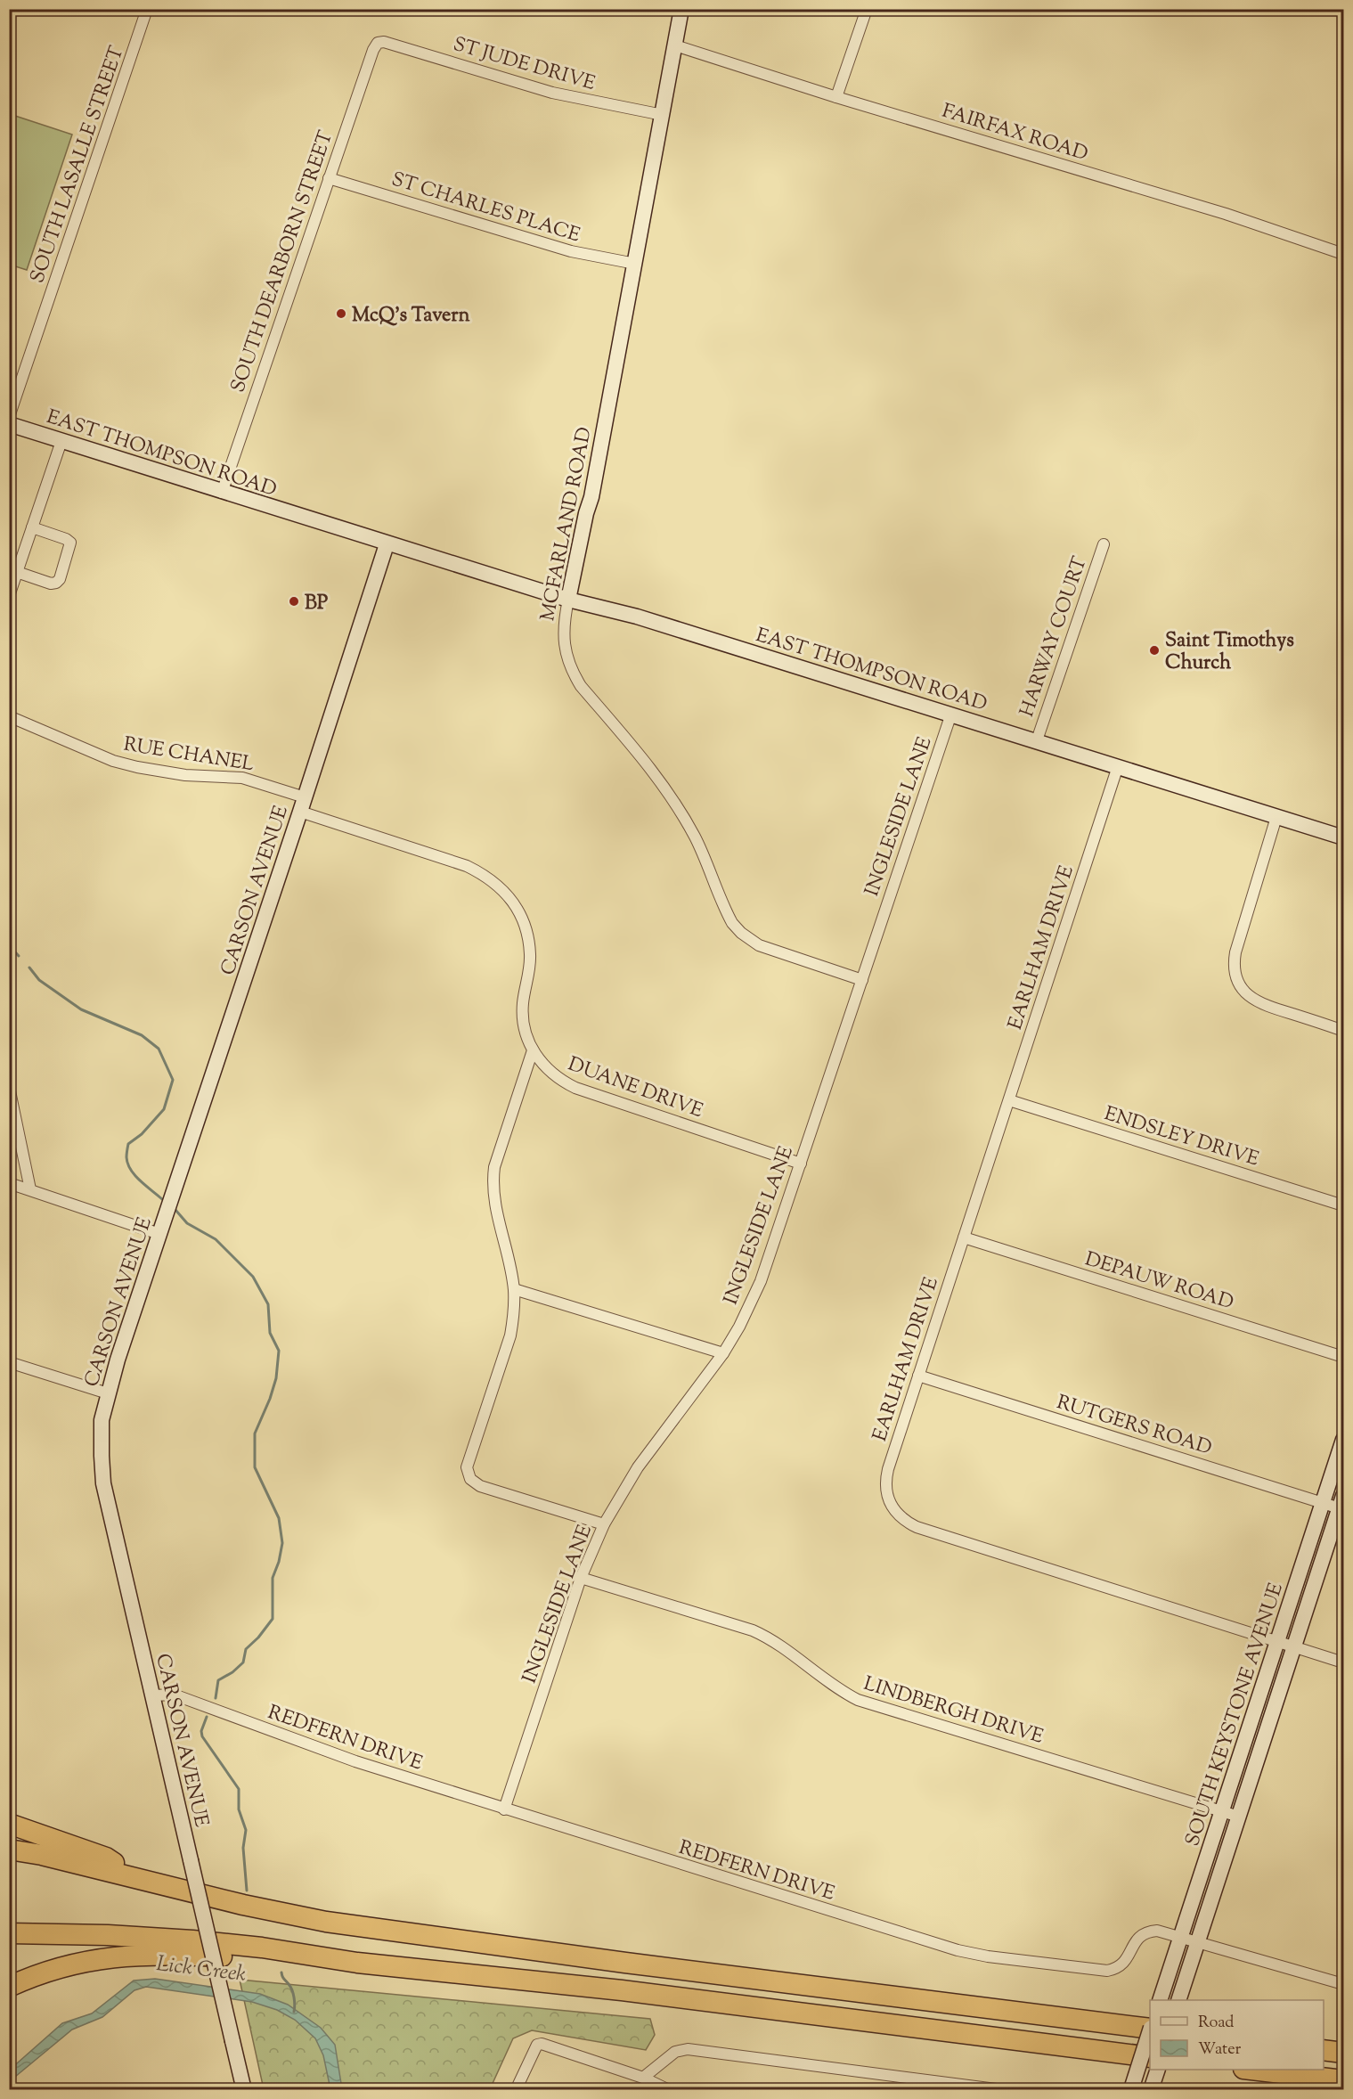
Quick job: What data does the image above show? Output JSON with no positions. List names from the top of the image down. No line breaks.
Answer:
{"streets":{"main road":["EAST THOMPSON ROAD","MCFARLAND ROAD","CARSON AVENUE","SOUTH KEYSTONE AVENUE"],"street":["ST JUDE DRIVE","FAIRFAX ROAD","SOUTH LASALLE STREET","ST CHARLES PLACE","SOUTH DEARBORN STREET","HARWAY COURT","RUE CHANEL","INGLESIDE LANE","EARLHAM DRIVE","DUANE DRIVE","ENDSLEY DRIVE","DEPAUW ROAD","RUTGERS ROAD","LINDBERGH DRIVE","REDFERN DRIVE"]},"crossings":[["ST JUDE DRIVE","SOUTH DEARBORN STREET"],["ST JUDE DRIVE","MCFARLAND ROAD"],["FAIRFAX ROAD","MCFARLAND ROAD"],["ST CHARLES PLACE","SOUTH DEARBORN STREET"],["ST CHARLES PLACE","MCFARLAND ROAD"],["SOUTH DEARBORN STREET","EAST THOMPSON ROAD"],["EAST THOMPSON ROAD","MCFARLAND ROAD"],["EAST THOMPSON ROAD","HARWAY COURT"],["EAST THOMPSON ROAD","INGLESIDE LANE"],["EAST THOMPSON ROAD","CARSON AVENUE"],["EAST THOMPSON ROAD","EARLHAM DRIVE"],["MCFARLAND ROAD","INGLESIDE LANE"],["RUE CHANEL","CARSON AVENUE"],["INGLESIDE LANE","DUANE DRIVE"],["INGLESIDE LANE","LINDBERGH DRIVE"],["INGLESIDE LANE","REDFERN DRIVE"],["CARSON AVENUE","DUANE DRIVE"],["CARSON AVENUE","REDFERN DRIVE"],["EARLHAM DRIVE","ENDSLEY DRIVE"],["EARLHAM DRIVE","DEPAUW ROAD"],["EARLHAM DRIVE","RUTGERS ROAD"],["EARLHAM DRIVE","SOUTH KEYSTONE AVENUE"],["RUTGERS ROAD","SOUTH KEYSTONE AVENUE"],["LINDBERGH DRIVE","SOUTH KEYSTONE AVENUE"],["SOUTH KEYSTONE AVENUE","REDFERN DRIVE"]],"water":["Lick Creek"],"places":["McQ's Tavern","BP","Saint Timothys Church"],"legend":["Road","Water"]}
